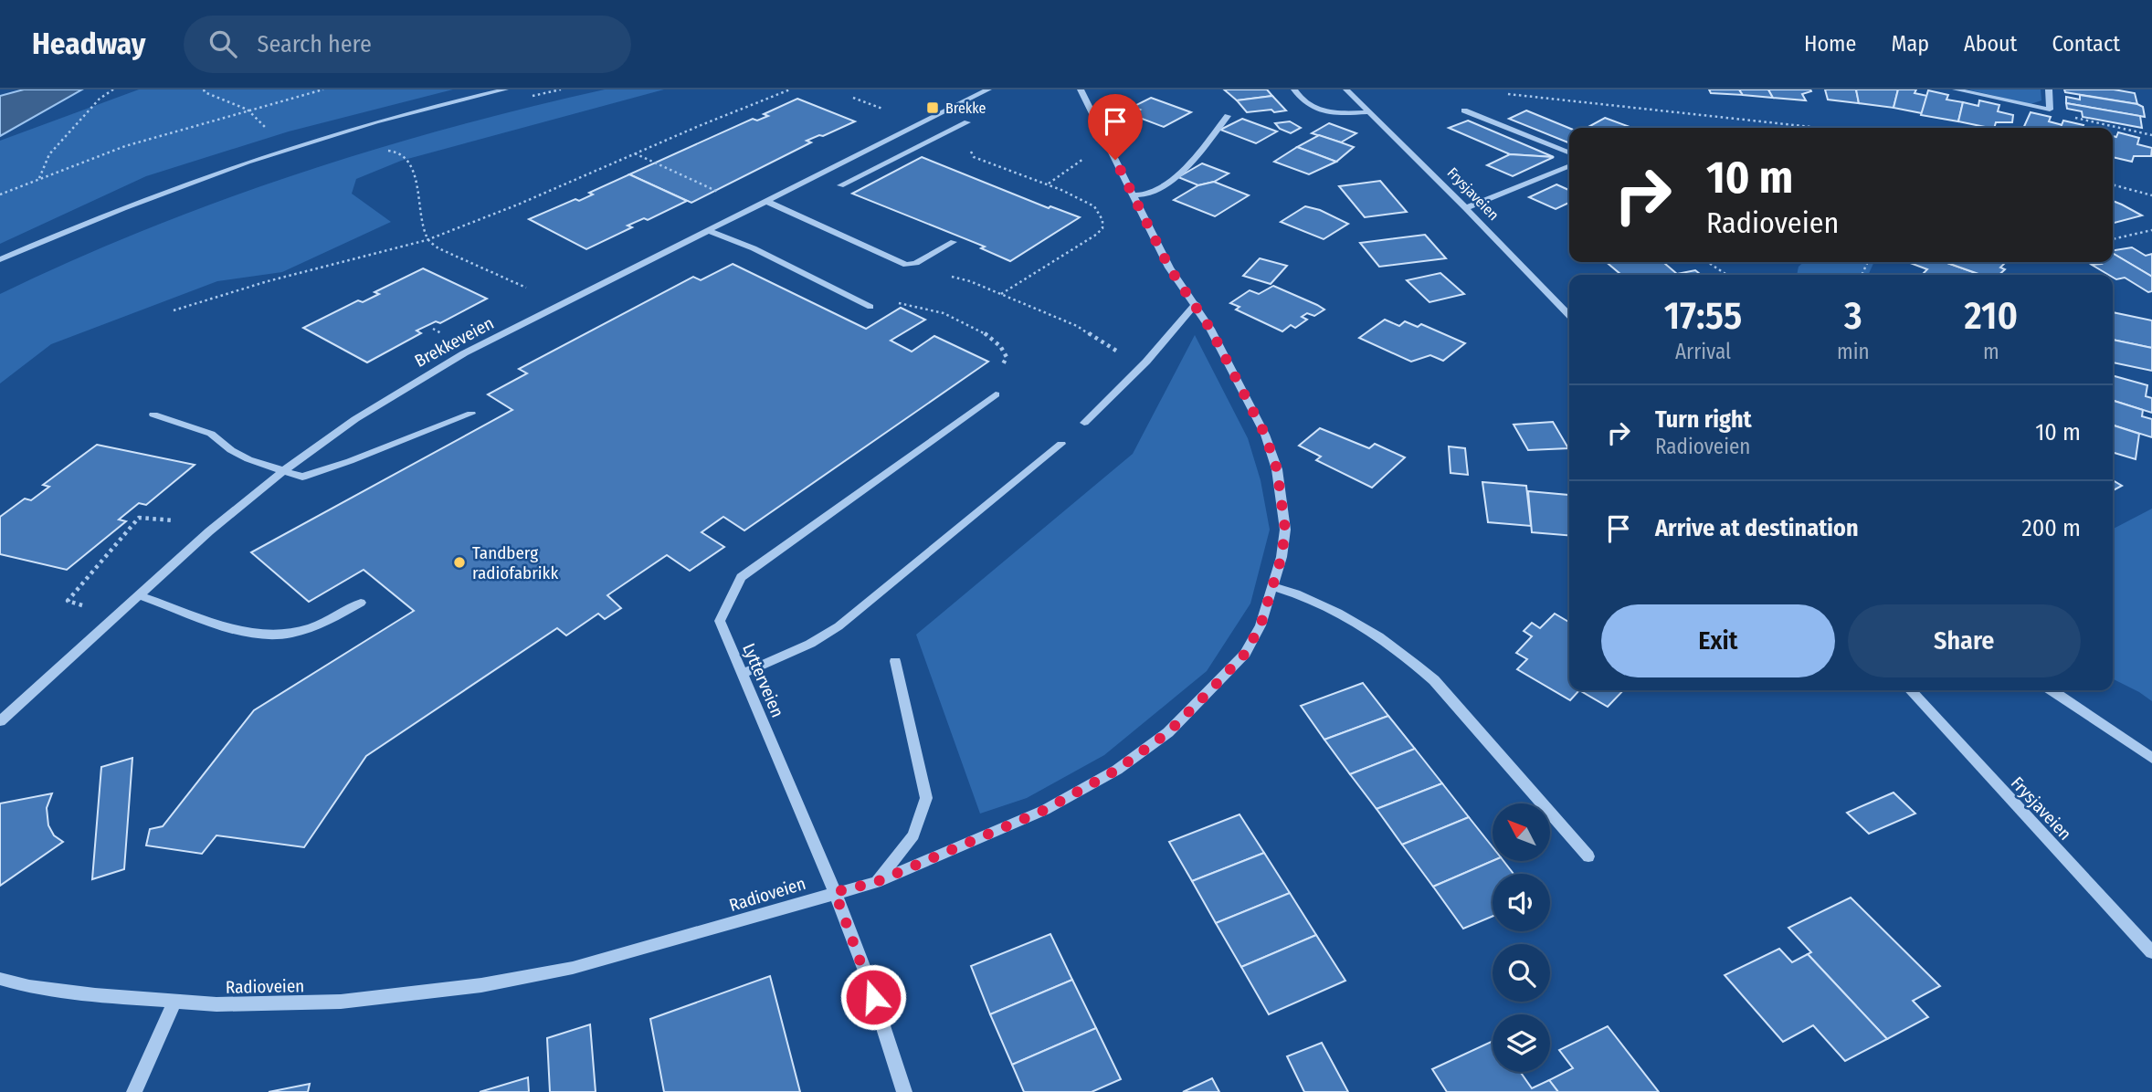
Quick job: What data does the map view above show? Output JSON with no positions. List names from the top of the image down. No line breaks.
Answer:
{"streets":{"street":["Frysjaveien","Brekkeveien","Lytterveien","Radioveien"]},"crossings":[["Lytterveien","Radioveien"]],"places":{"transit":["Brekke"],"other":["Tandberg radiofabrikk"]},"north":"top left","page":{"header":"Headway","search":"Search here","nav":["Home","Map","About","Contact"],"turn":["10 m","Radioveien"],"eta":["17:55","Arrival","3","min","210","m"],"list":[{"name":"Turn right","note":"Radioveien","value":"10 m"},{"name":"Arrive at destination","value":"200 m"}],"buttons":["Exit","Share"]}}
